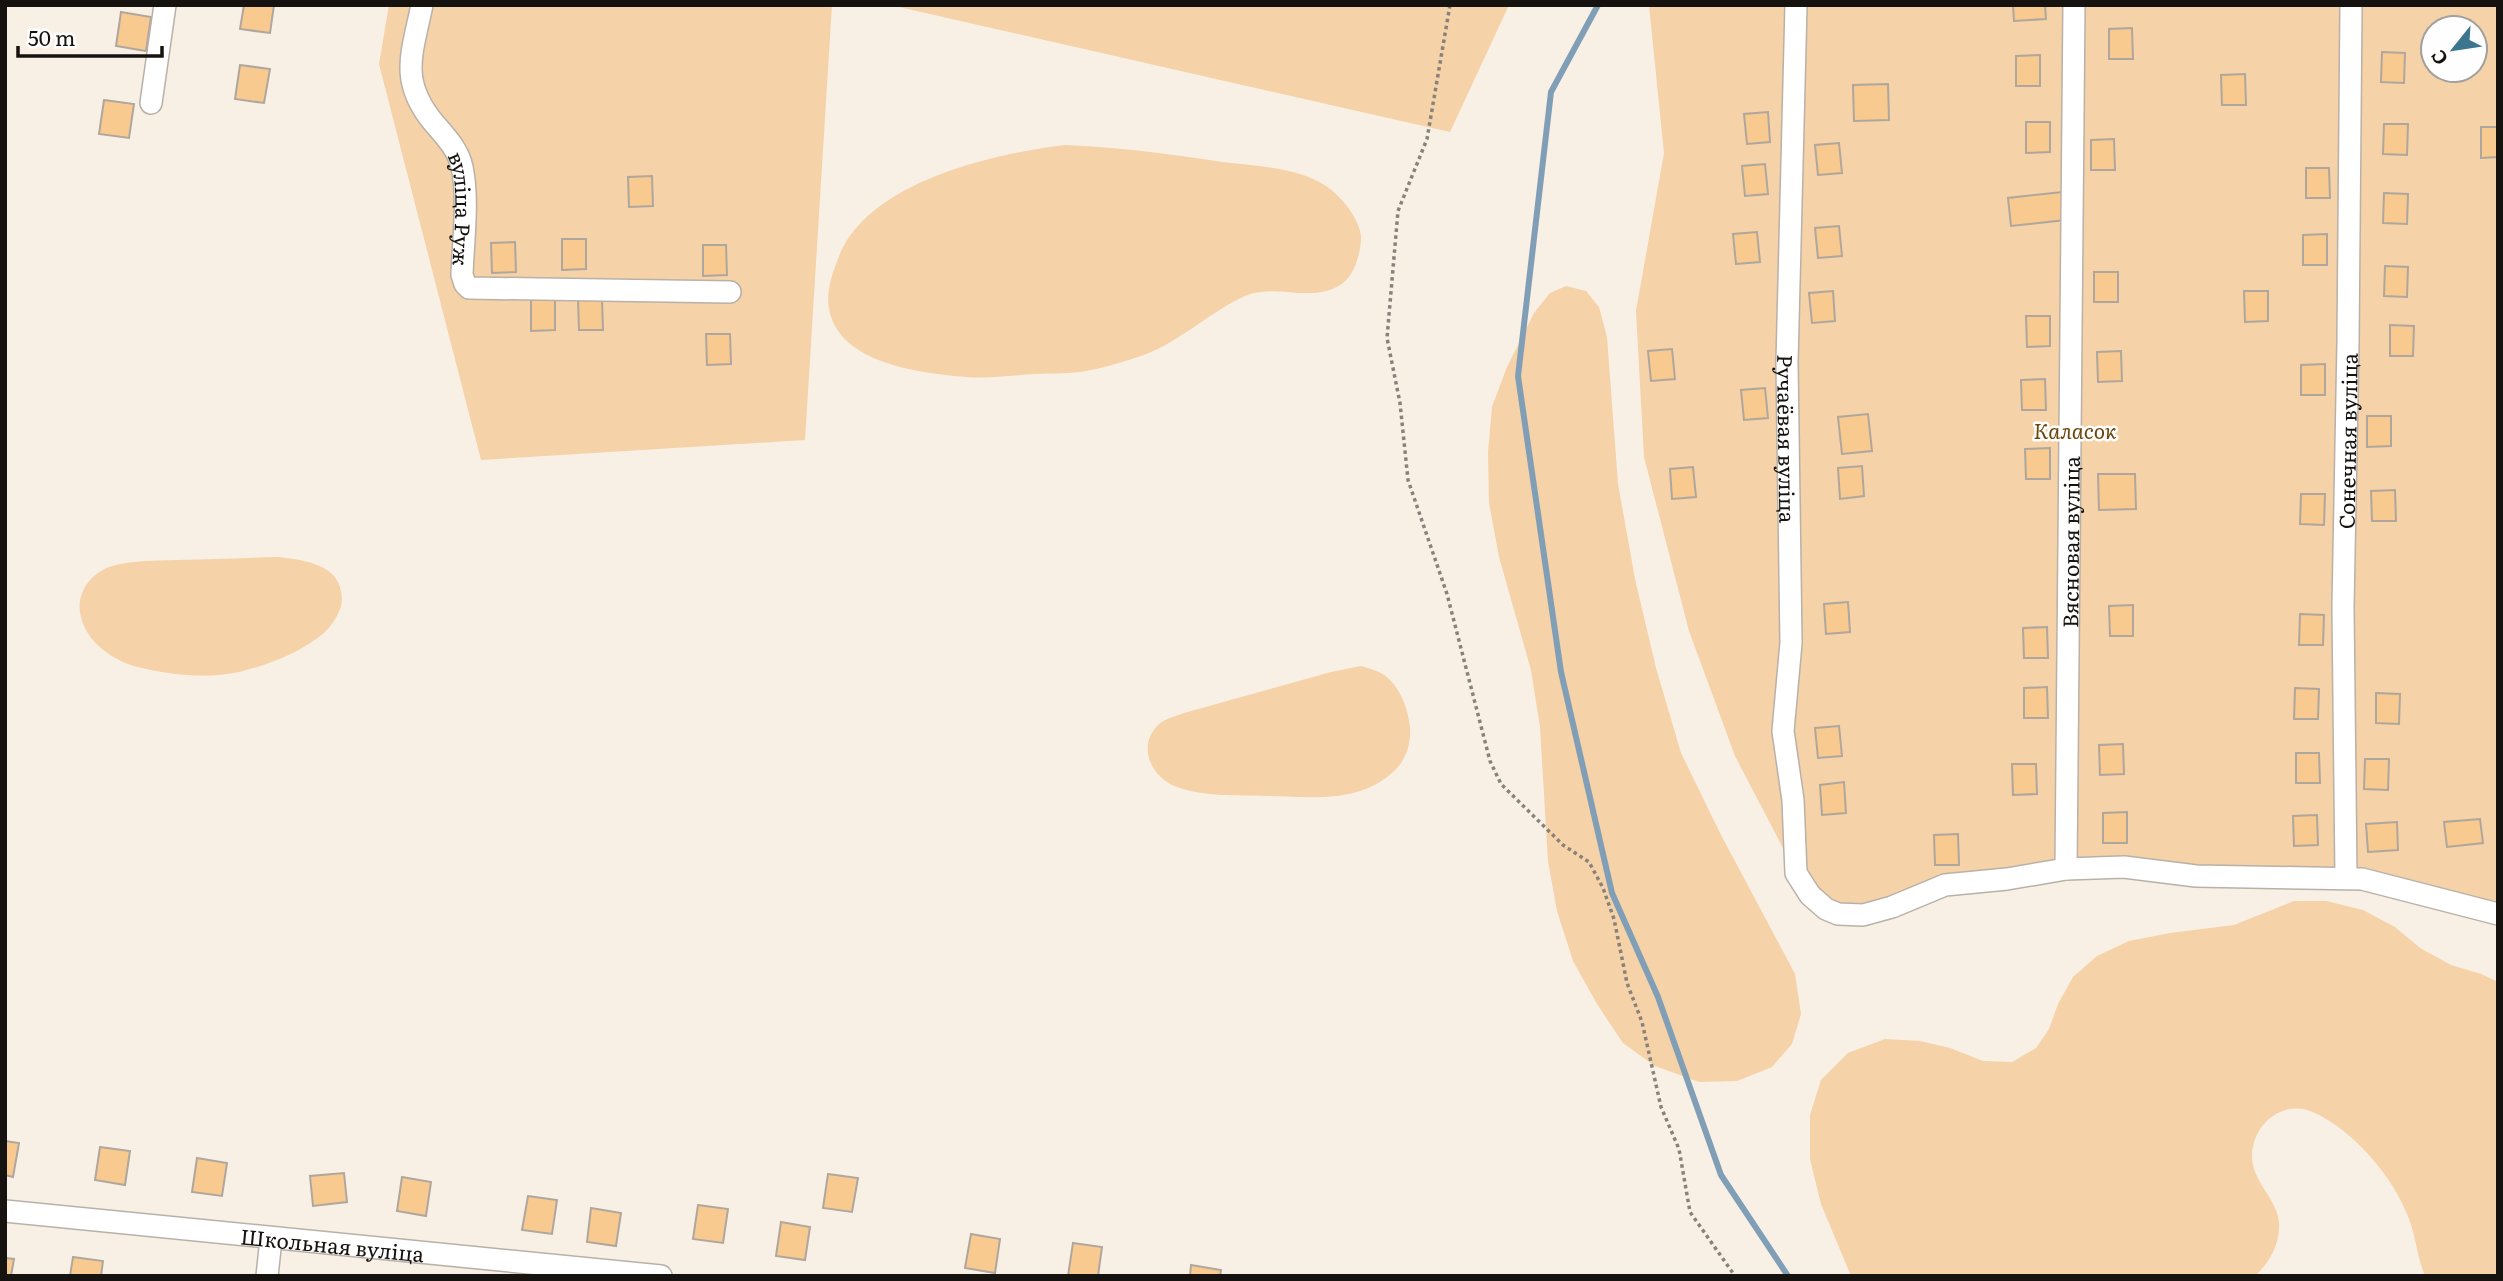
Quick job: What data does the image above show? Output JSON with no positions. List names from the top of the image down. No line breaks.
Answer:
{"streets":{"street":["вуліца Руж","Ручаёвая вуліца","Сонечная вуліца","Вясновая вуліца","Школьная вуліца"]},"crossings":[["Ручаёвая вуліца","Вясновая вуліца"]],"parks":["Каласок"],"scale_bar":"50 m","north":"bottom left"}
